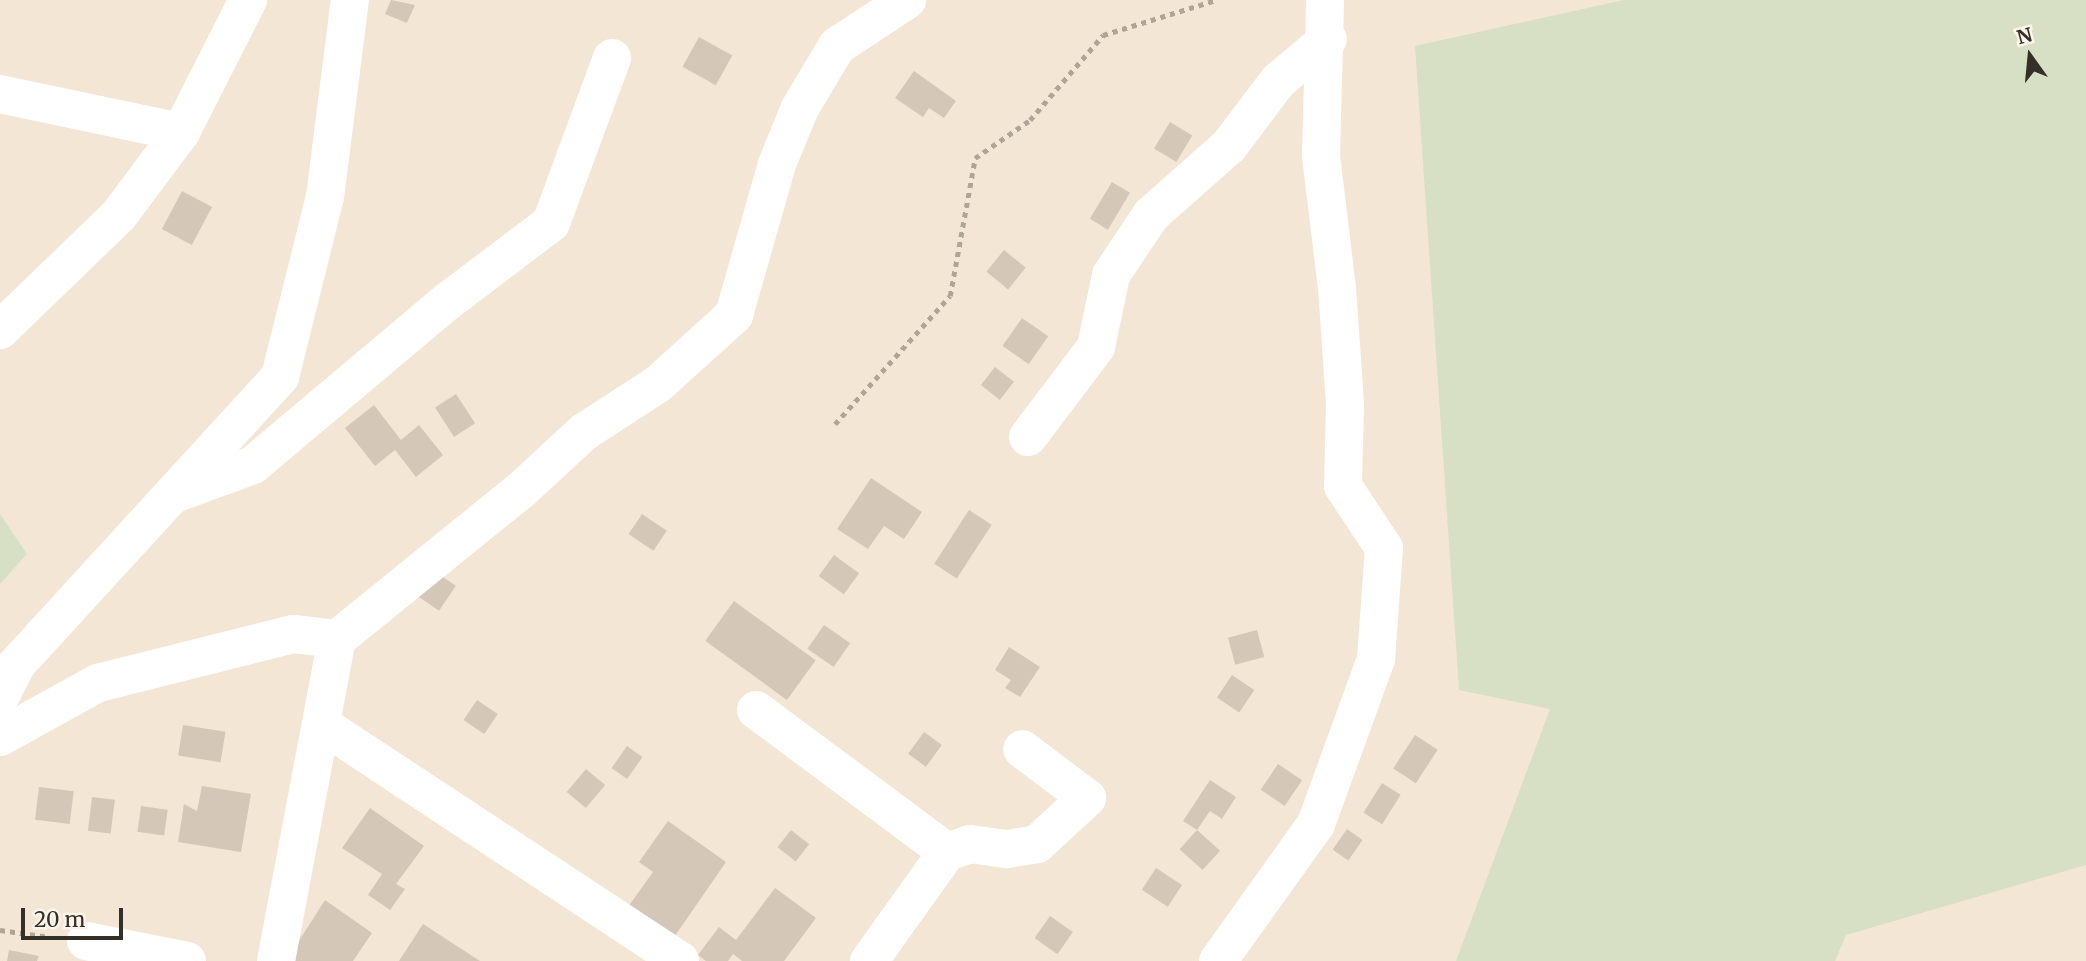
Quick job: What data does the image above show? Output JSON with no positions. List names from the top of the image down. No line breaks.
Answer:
{"scale_bar":"20 m","north":"top"}
